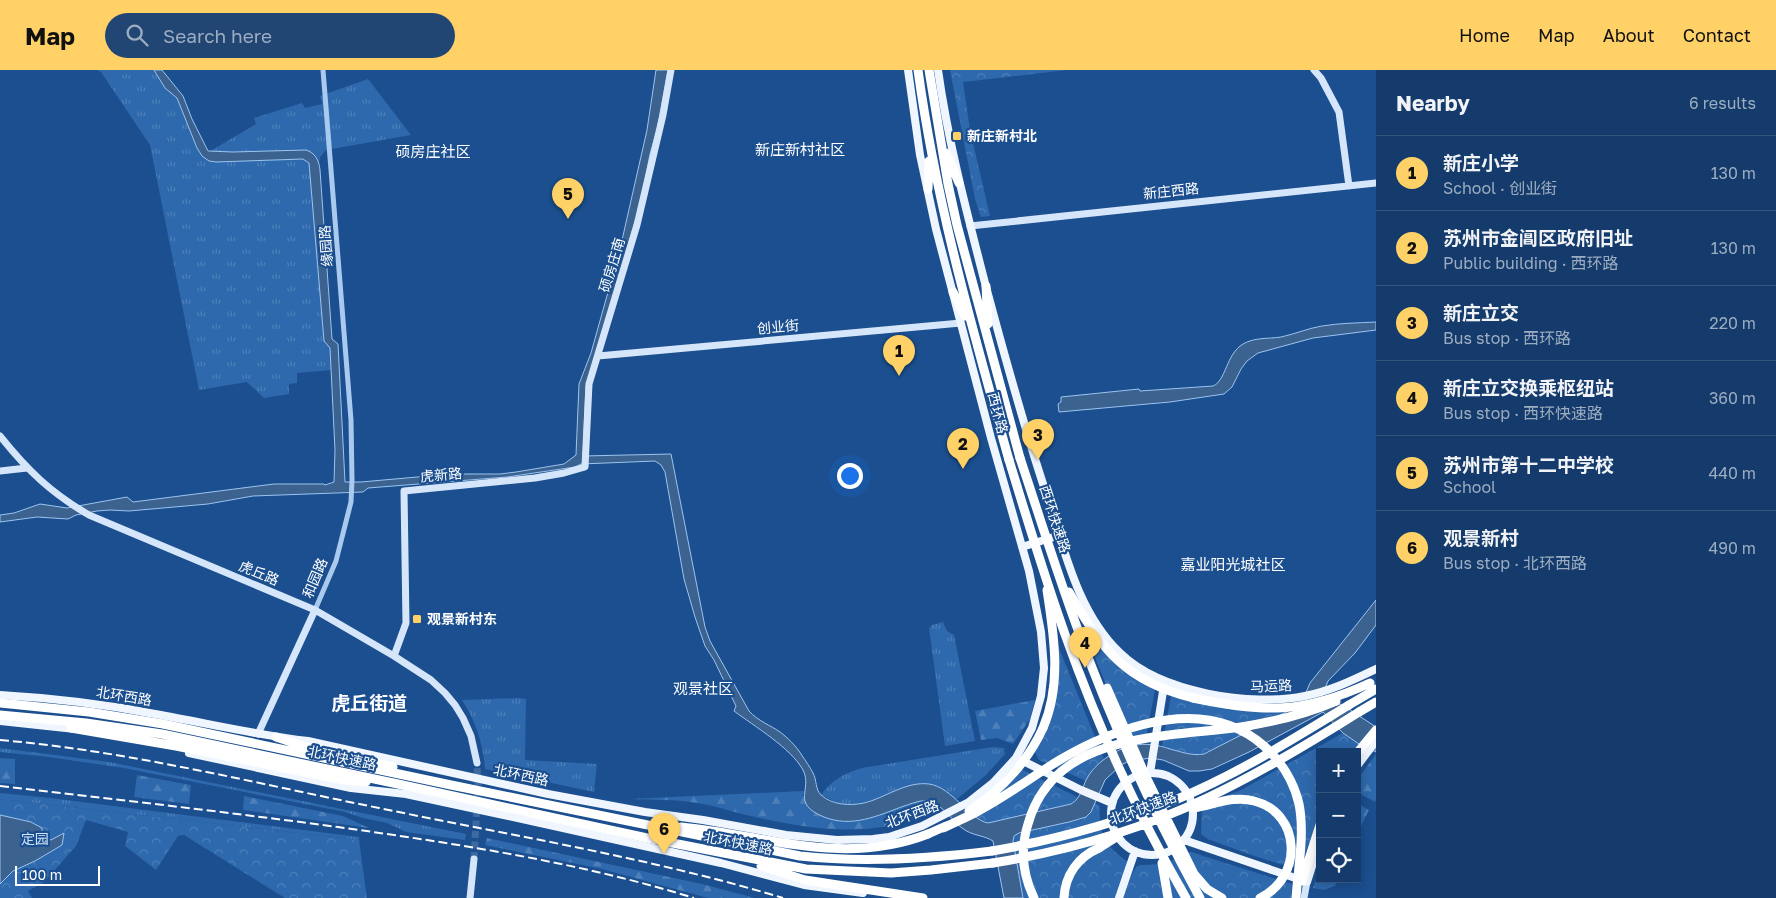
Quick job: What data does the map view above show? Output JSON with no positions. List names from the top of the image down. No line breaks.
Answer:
{"streets":{"highway":["西环快速路","北环快速路"],"main road":["西环路","马运路","北环西路"],"street":["新庄西路","缘园路","硕房庄南","创业街","虎新路","虎丘路","和园路"]},"crossings":[["新庄西路","西环路"],["缘园路","和园路"],["硕房庄南","创业街"],["硕房庄南","虎新路"],["创业街","西环路"],["西环路","马运路"],["西环路","北环西路"],["虎新路","虎丘路"],["虎丘路","和园路"],["和园路","北环西路"]],"districts":["新庄新村社区","硕房庄社区","嘉业阳光城社区","观景社区","虎丘街道"],"parks":["定园"],"places":{"transit":["新庄新村北","观景新村东"]},"scale_bar":"100 m","page":{"header":"Map","search":"Search here","nav":["Home","Map","About","Contact"],"heading":["Nearby","6 results"],"list":[{"mark":"1","name":"新庄小学","note":"School · 创业街","value":"130 m"},{"mark":"2","name":"苏州市金阊区政府旧址","note":"Public building · 西环路","value":"130 m"},{"mark":"3","name":"新庄立交","note":"Bus stop · 西环路","value":"220 m"},{"mark":"4","name":"新庄立交换乘枢纽站","note":"Bus stop · 西环快速路","value":"360 m"},{"mark":"5","name":"苏州市第十二中学校","note":"School","value":"440 m"},{"mark":"6","name":"观景新村","note":"Bus stop · 北环西路","value":"490 m"}],"pins":["5","1","3","2","4","6"],"map_buttons":["+","−"],"scale":"100 m"}}
